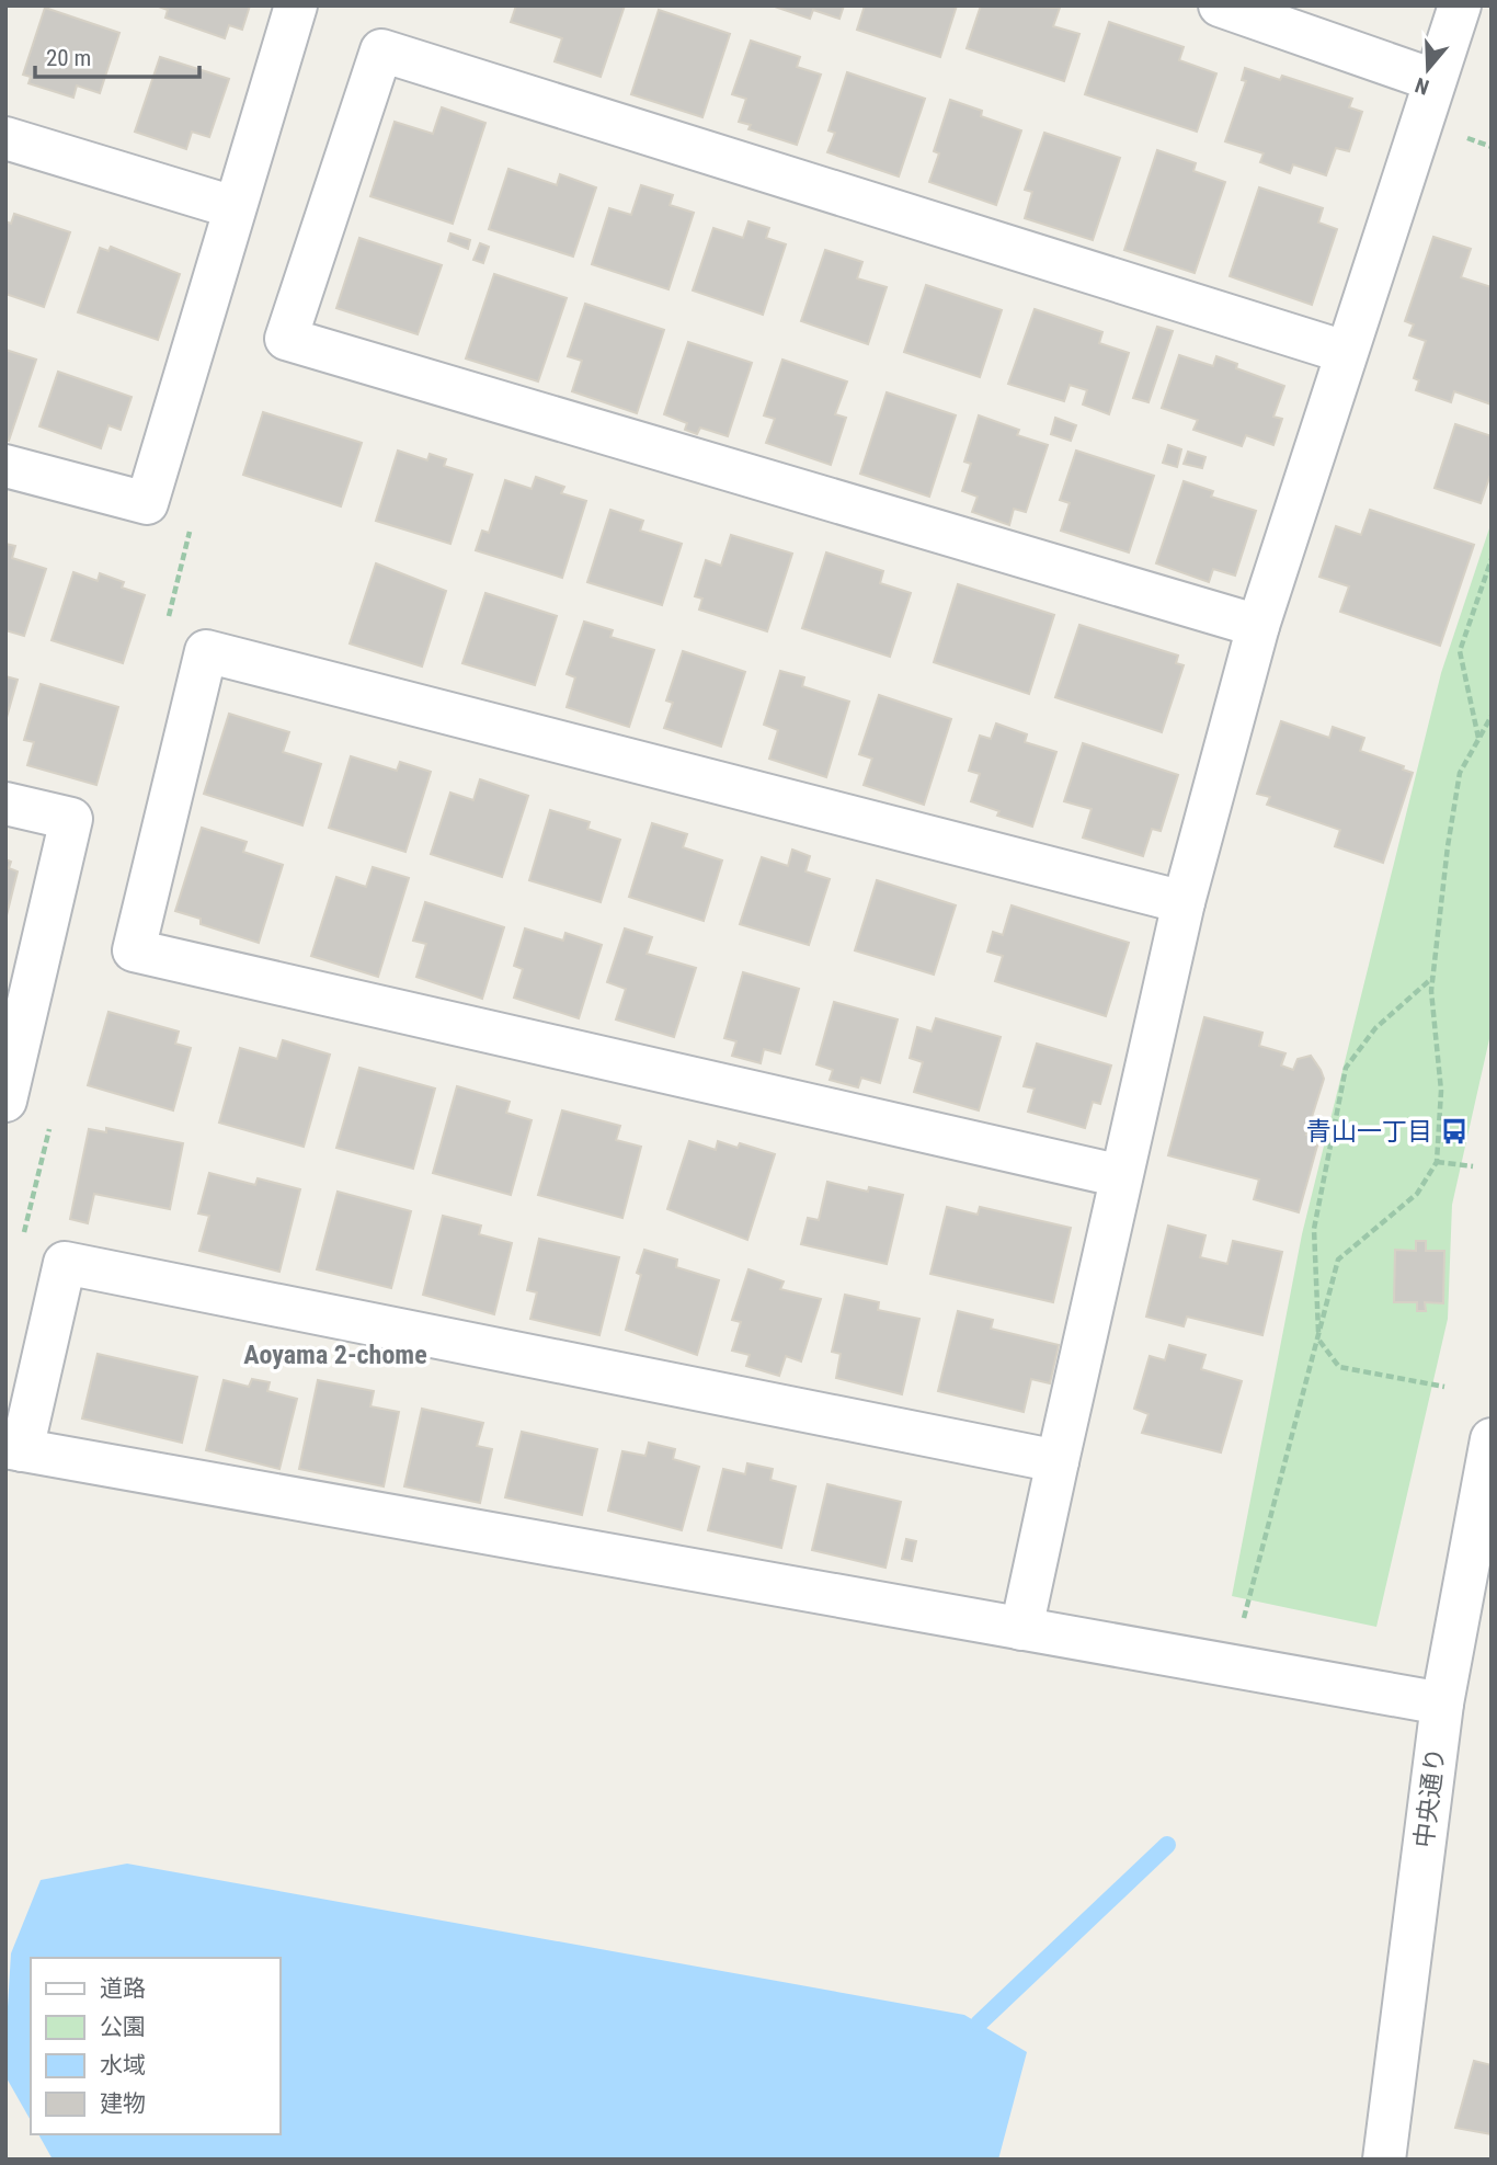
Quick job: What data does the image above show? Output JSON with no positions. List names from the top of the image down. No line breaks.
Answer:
{"streets":{"street":["中央通り"]},"districts":["Aoyama 2-chome"],"places":{"bus stop":["青山一丁目"]},"legend":["道路","公園","水域","建物"],"scale_bar":"20 m","north":"bottom"}
